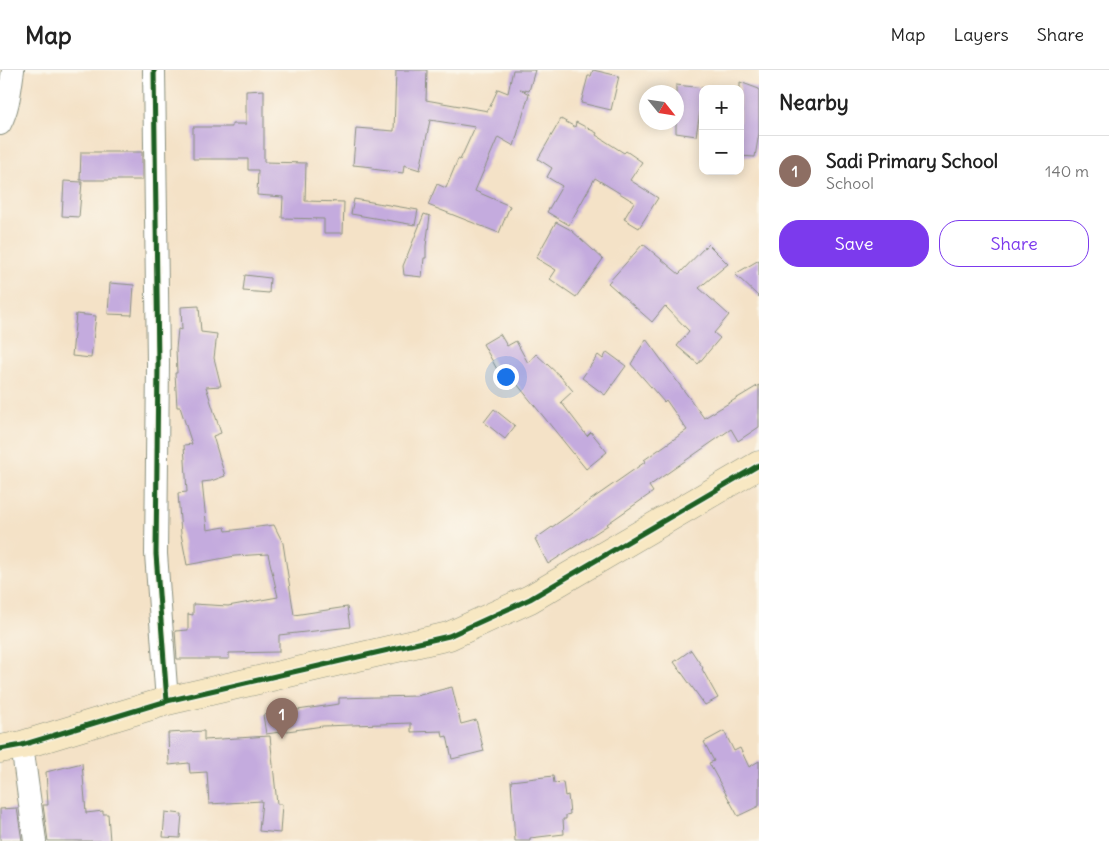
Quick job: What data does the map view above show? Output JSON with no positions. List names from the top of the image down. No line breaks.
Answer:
{"north":"bottom right","page":{"header":"Map","nav":["Map","Layers","Share"],"heading":"Nearby","map_buttons":["+","−"],"list":[{"mark":"1","name":"Sadi Primary School","note":"School","value":"140 m"}],"buttons":["Save","Share"],"pins":"1"}}
